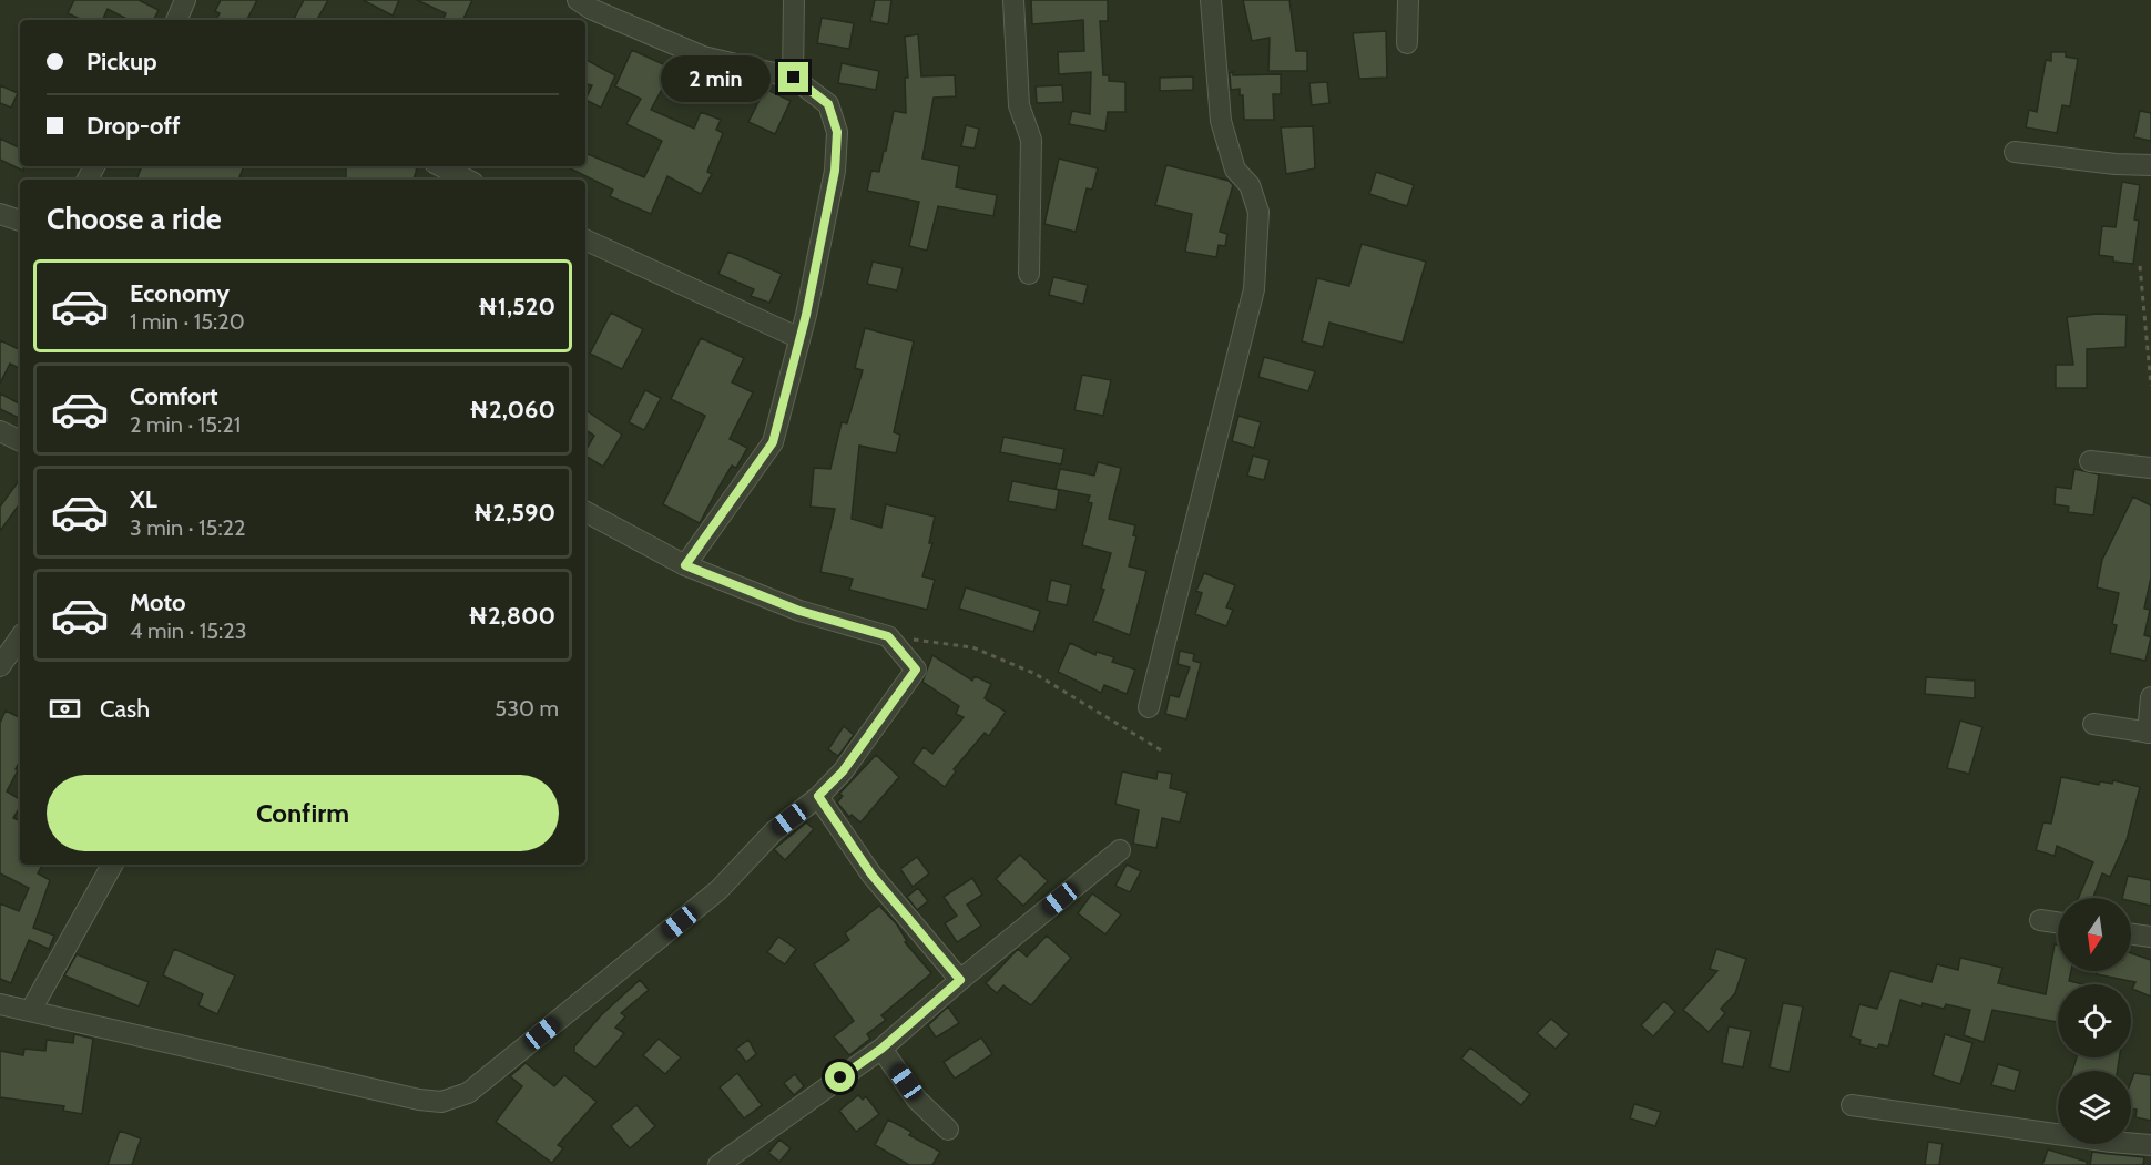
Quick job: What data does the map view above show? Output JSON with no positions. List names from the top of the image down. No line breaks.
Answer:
{"north":"bottom","page":{"banner":["Pickup","Drop-off"],"bubble":"2 min","heading":"Choose a ride","list":[{"name":"Economy","note":"1 min · 15:20","value":"₦1,520"},{"name":"Comfort","note":"2 min · 15:21","value":"₦2,060"},{"name":"XL","note":"3 min · 15:22","value":"₦2,590"},{"name":"Moto","note":"4 min · 15:23","value":"₦2,800"}],"pay":["Cash","530 m"],"buttons":"Confirm"}}
